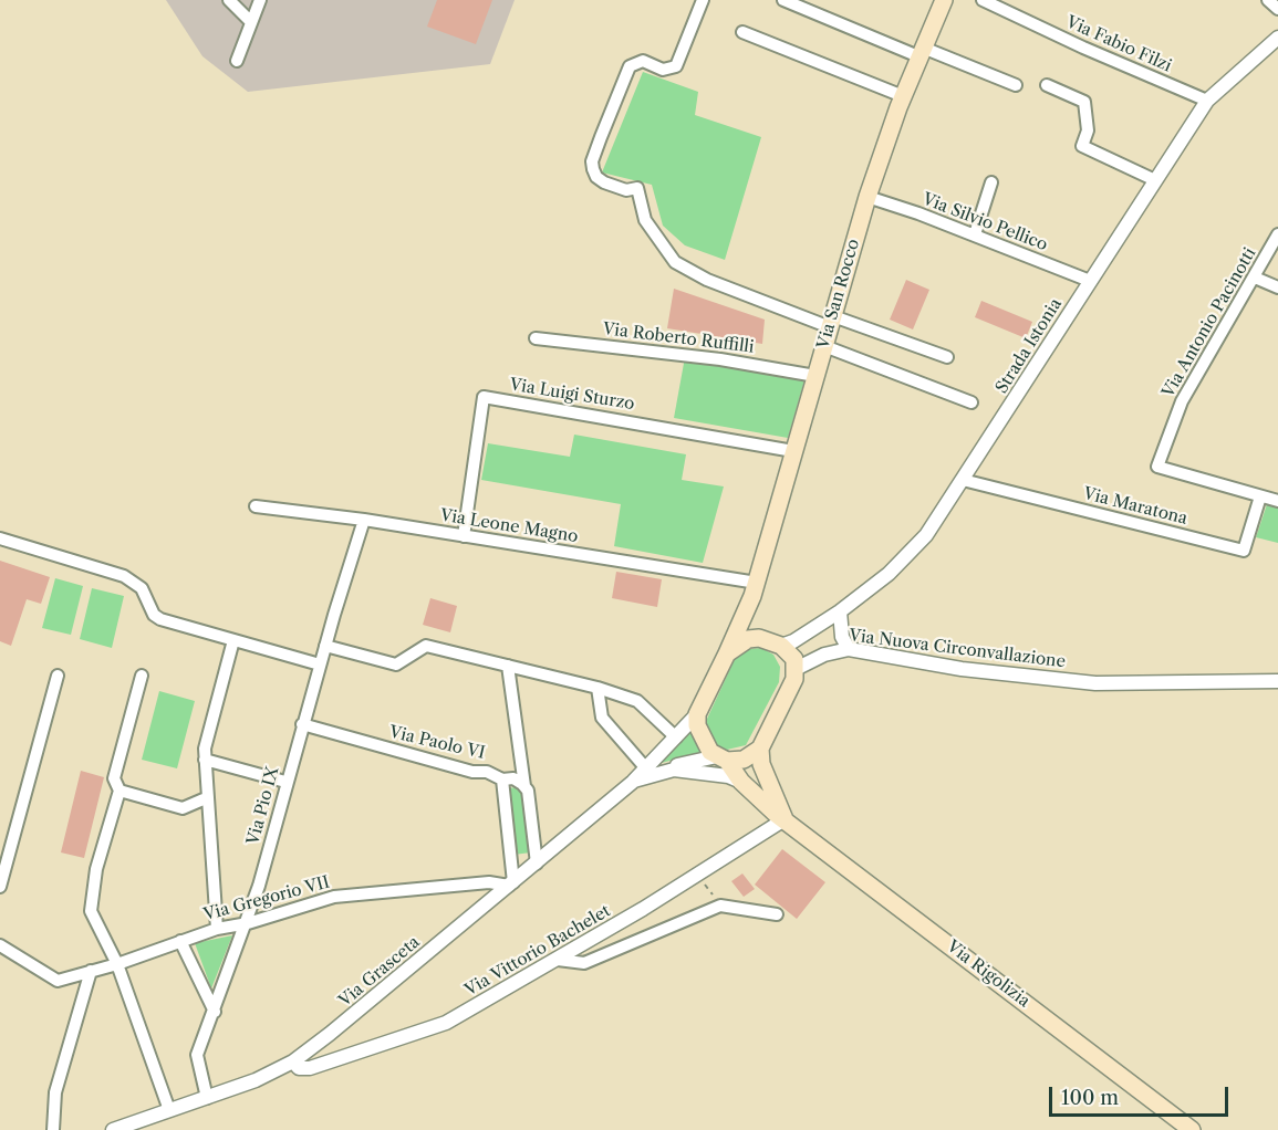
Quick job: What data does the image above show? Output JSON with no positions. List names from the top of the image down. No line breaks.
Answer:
{"streets":{"main road":["Via San Rocco","Via Rigolizia"],"street":["Via Fabio Filzi","Via Silvio Pellico","Via Antonio Pacinotti","Via Roberto Ruffilli","Strada Istonia","Via Luigi Sturzo","Via Maratona","Via Leone Magno","Via Nuova Circonvallazione","Via Paolo VI","Via Pio IX","Via Gregorio VII","Via Vittorio Bachelet","Via Grasceta"]},"crossings":[["Via Fabio Filzi","Strada Istonia"],["Via Silvio Pellico","Via San Rocco"],["Via Silvio Pellico","Strada Istonia"],["Via San Rocco","Via Roberto Ruffilli"],["Via San Rocco","Via Luigi Sturzo"],["Via San Rocco","Via Leone Magno"],["Via Antonio Pacinotti","Via Maratona"],["Strada Istonia","Via Maratona"],["Strada Istonia","Via Nuova Circonvallazione"],["Strada Istonia","Via Rigolizia"],["Via Luigi Sturzo","Via Leone Magno"],["Via Leone Magno","Via Pio IX"],["Via Nuova Circonvallazione","Via Rigolizia"],["Via Paolo VI","Via Pio IX"],["Via Pio IX","Via Gregorio VII"],["Via Pio IX","Via Grasceta"],["Via Gregorio VII","Via Grasceta"],["Via Vittorio Bachelet","Via Grasceta"],["Via Vittorio Bachelet","Via Rigolizia"]],"scale_bar":"100 m"}
